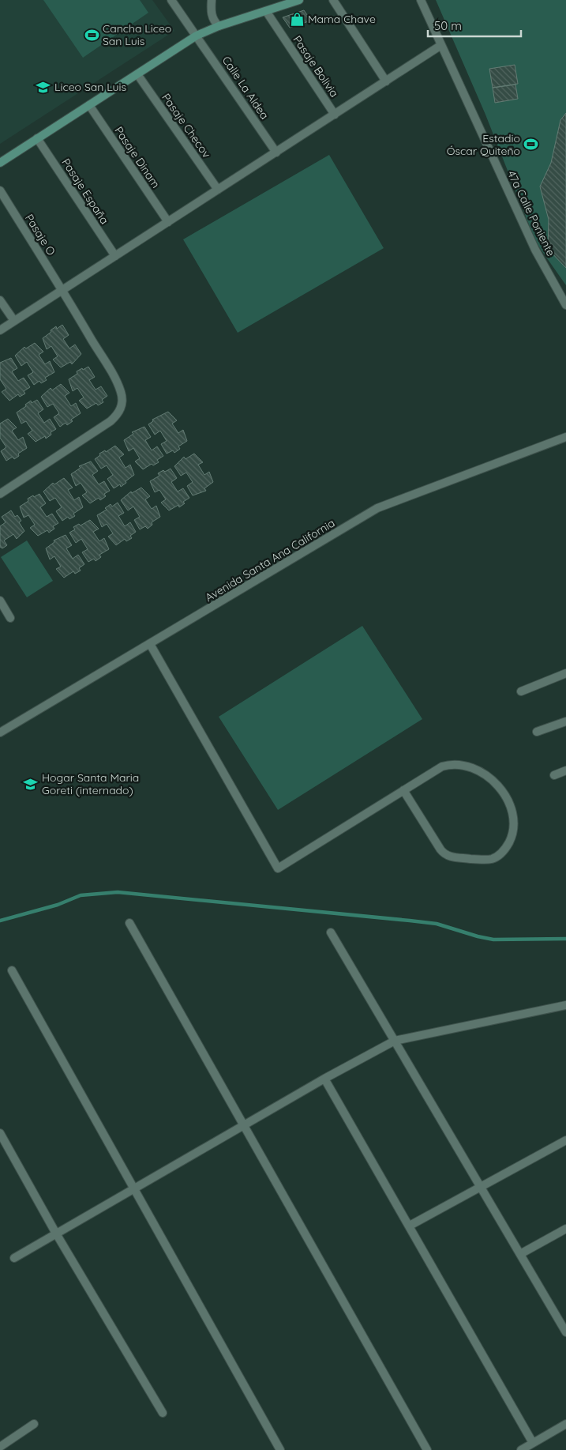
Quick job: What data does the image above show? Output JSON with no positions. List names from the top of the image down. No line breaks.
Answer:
{"streets":{"street":["Pasaje Bolivia","Calle La Aldea","Pasaje Checov","Pasaje Dinam","Pasaje España","47a Calle Poniente","Pasaje O","Avenida Santa Ana California"]},"places":{"shop":["Mama Chave"],"sports":["Cancha Liceo San Luis","Estadio Óscar Quiteño"],"school or university":["Liceo San Luis","Hogar Santa Maria Goreti (internado)"]},"scale_bar":"50 m"}
